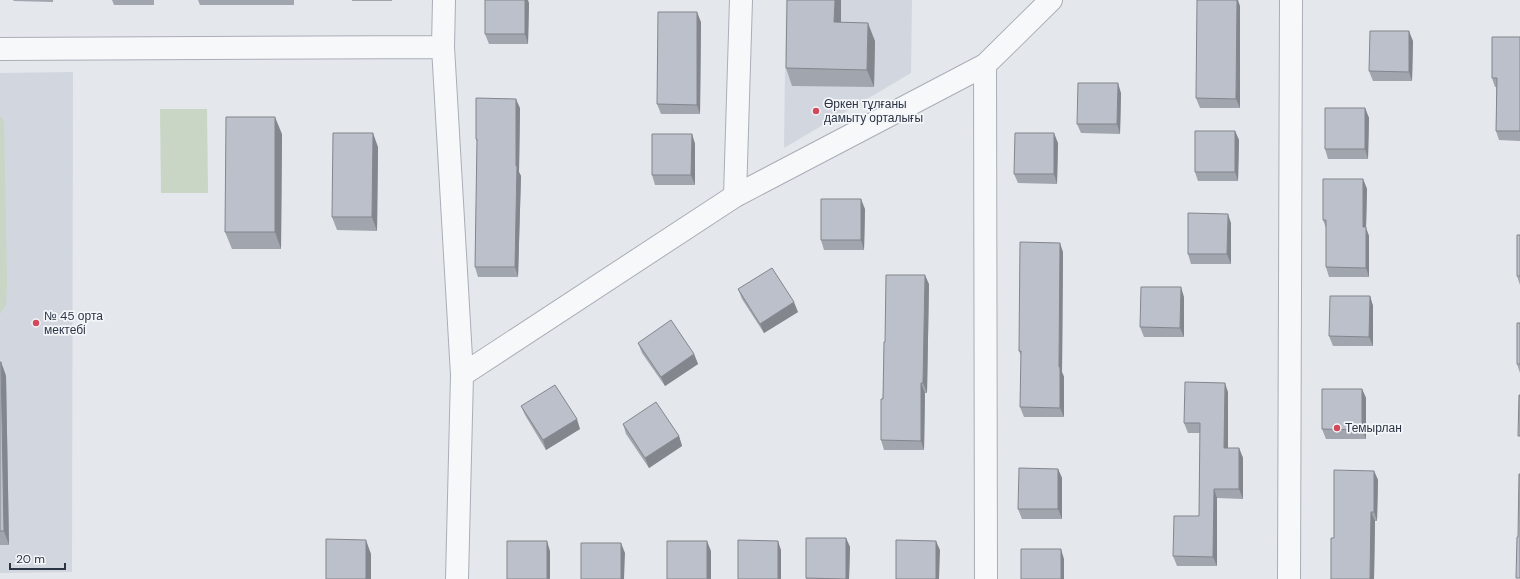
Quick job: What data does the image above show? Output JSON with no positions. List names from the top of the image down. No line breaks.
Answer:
{"places":["Өркен тұлғаны дамыту орталығы","№ 45 орта мектебі","Темырлан"],"scale_bar":"20 m"}
